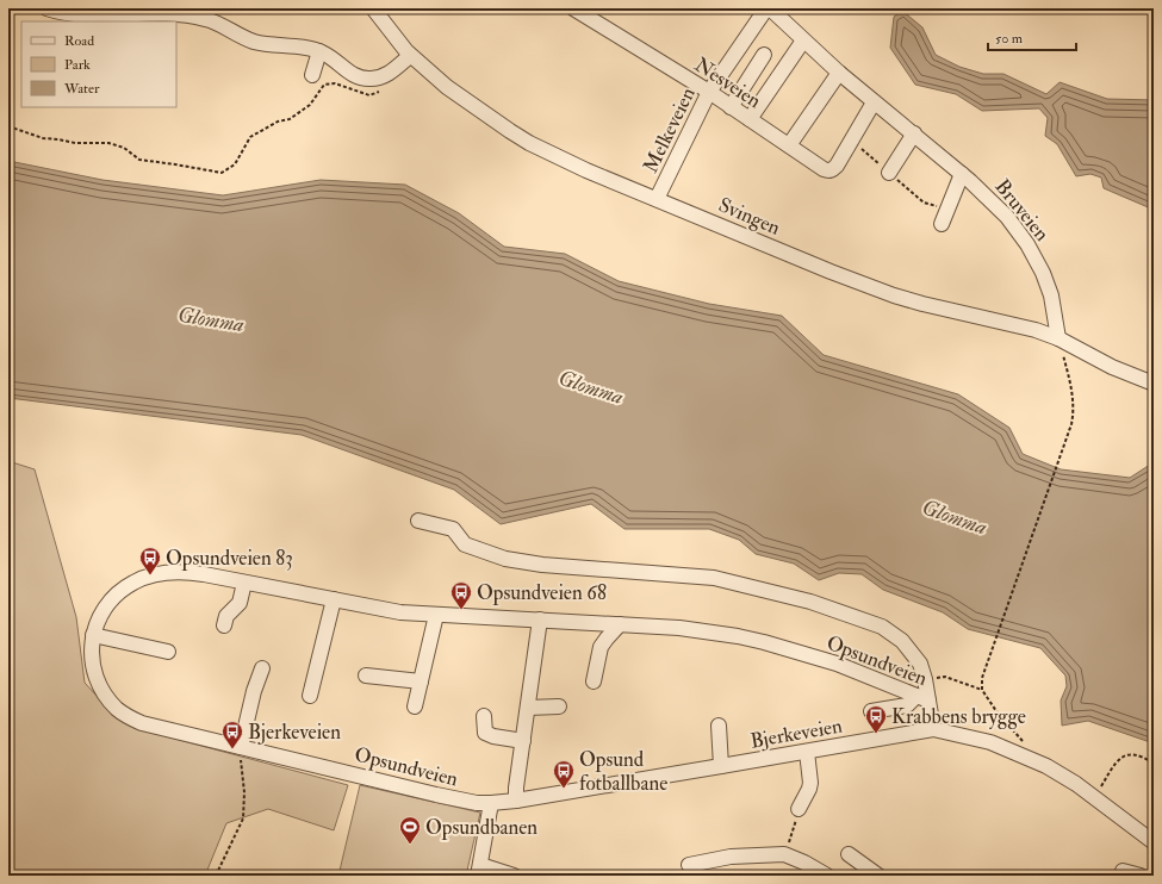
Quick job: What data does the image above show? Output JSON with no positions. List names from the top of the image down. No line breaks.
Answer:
{"streets":{"street":["Nesveien","Melkeveien","Bruveien","Svingen","Opsundveien","Bjerkeveien"]},"crossings":[["Nesveien","Melkeveien"],["Nesveien","Bruveien"],["Melkeveien","Svingen"],["Bruveien","Svingen"],["Opsundveien","Bjerkeveien"]],"water":["Glomma"],"places":{"bus stop":["Opsundveien 83","Opsundveien 68","Krabbens brygge","Bjerkeveien","Opsund fotballbane"],"sports":["Opsundbanen"]},"legend":["Road","Park","Water"],"scale_bar":"50 m"}
